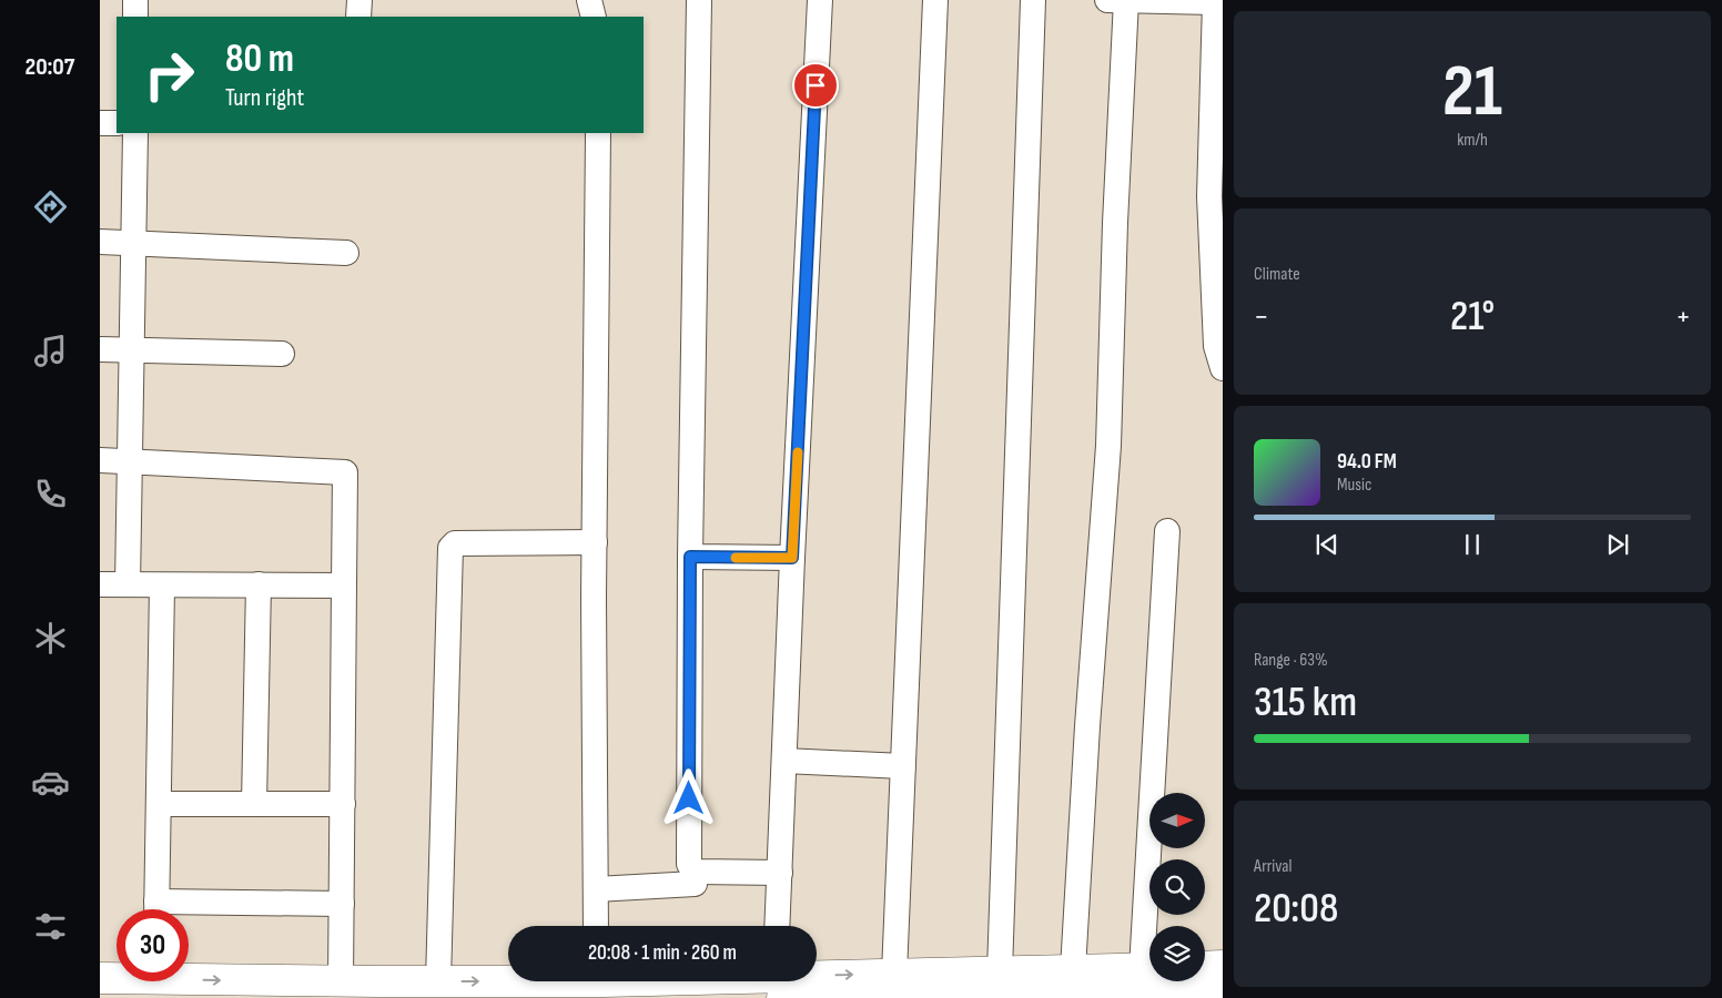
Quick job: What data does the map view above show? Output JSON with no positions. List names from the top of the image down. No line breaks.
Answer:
{"north":"right","page":{"tabs":"20:07","tile":[["21","km/h"],"Climate",["Range · 63%","315 km"],["Arrival","20:08"]],"turn":["80 m","Turn right"],"heat":["−","21°","+"],"song":["94.0 FM","Music"],"limit":"30","trip":"20:08 · 1 min · 260 m"}}
